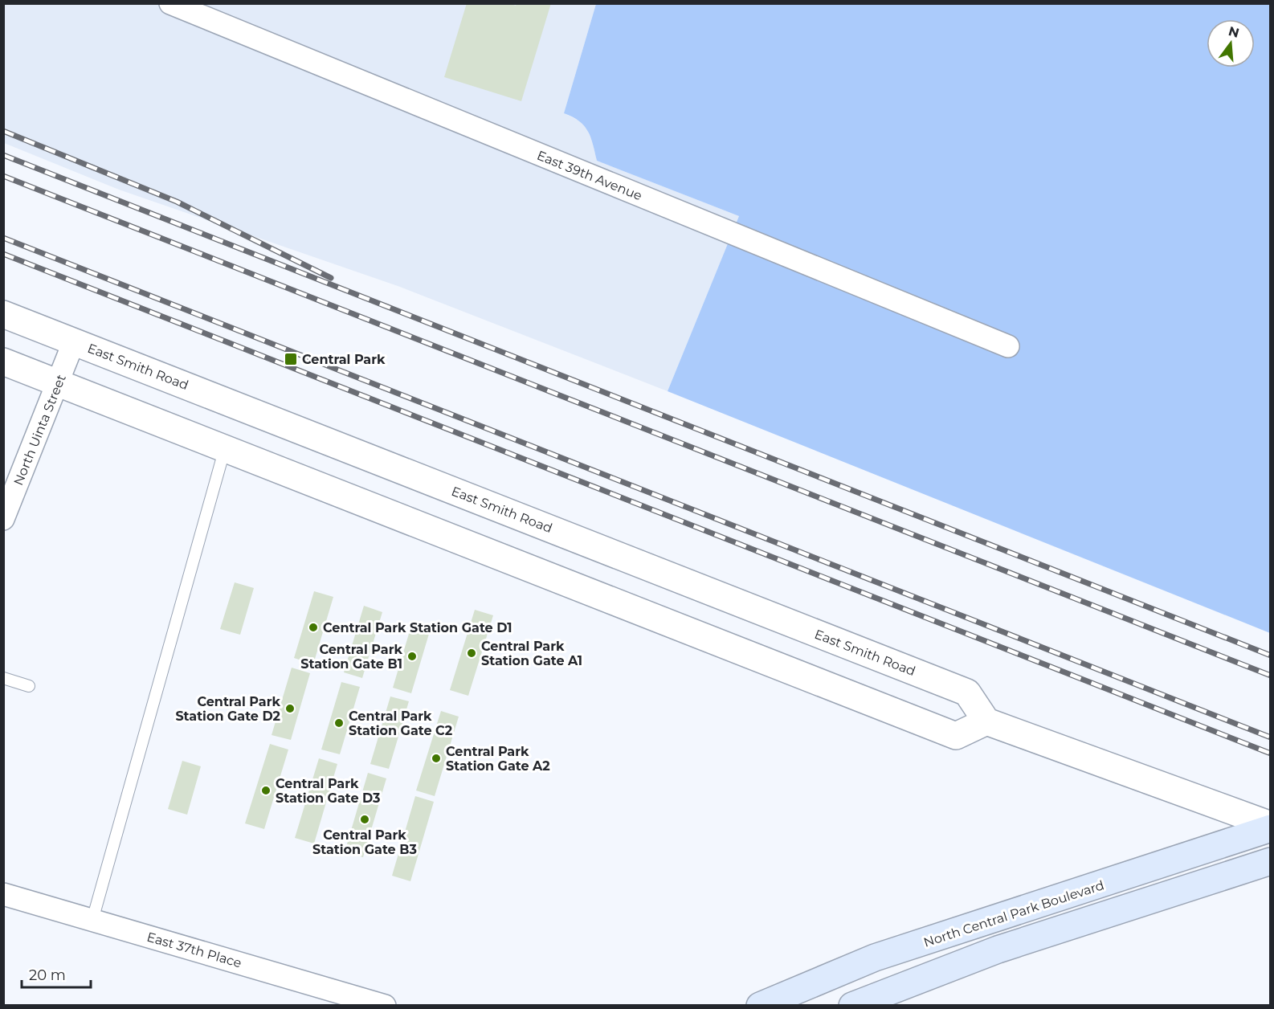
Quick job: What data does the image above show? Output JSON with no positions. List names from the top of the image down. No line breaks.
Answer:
{"streets":{"main road":["North Central Park Boulevard"],"street":["East 39th Avenue","East Smith Road","North Uinta Street","East 37th Place"]},"crossings":[["East Smith Road","North Uinta Street"]],"places":{"transit":["Central Park"],"other":["Central Park Station Gate D1","Central Park Station Gate A1","Central Park Station Gate B1","Central Park Station Gate D2","Central Park Station Gate C2","Central Park Station Gate A2","Central Park Station Gate D3","Central Park Station Gate B3"]},"scale_bar":"20 m","north":"top"}
